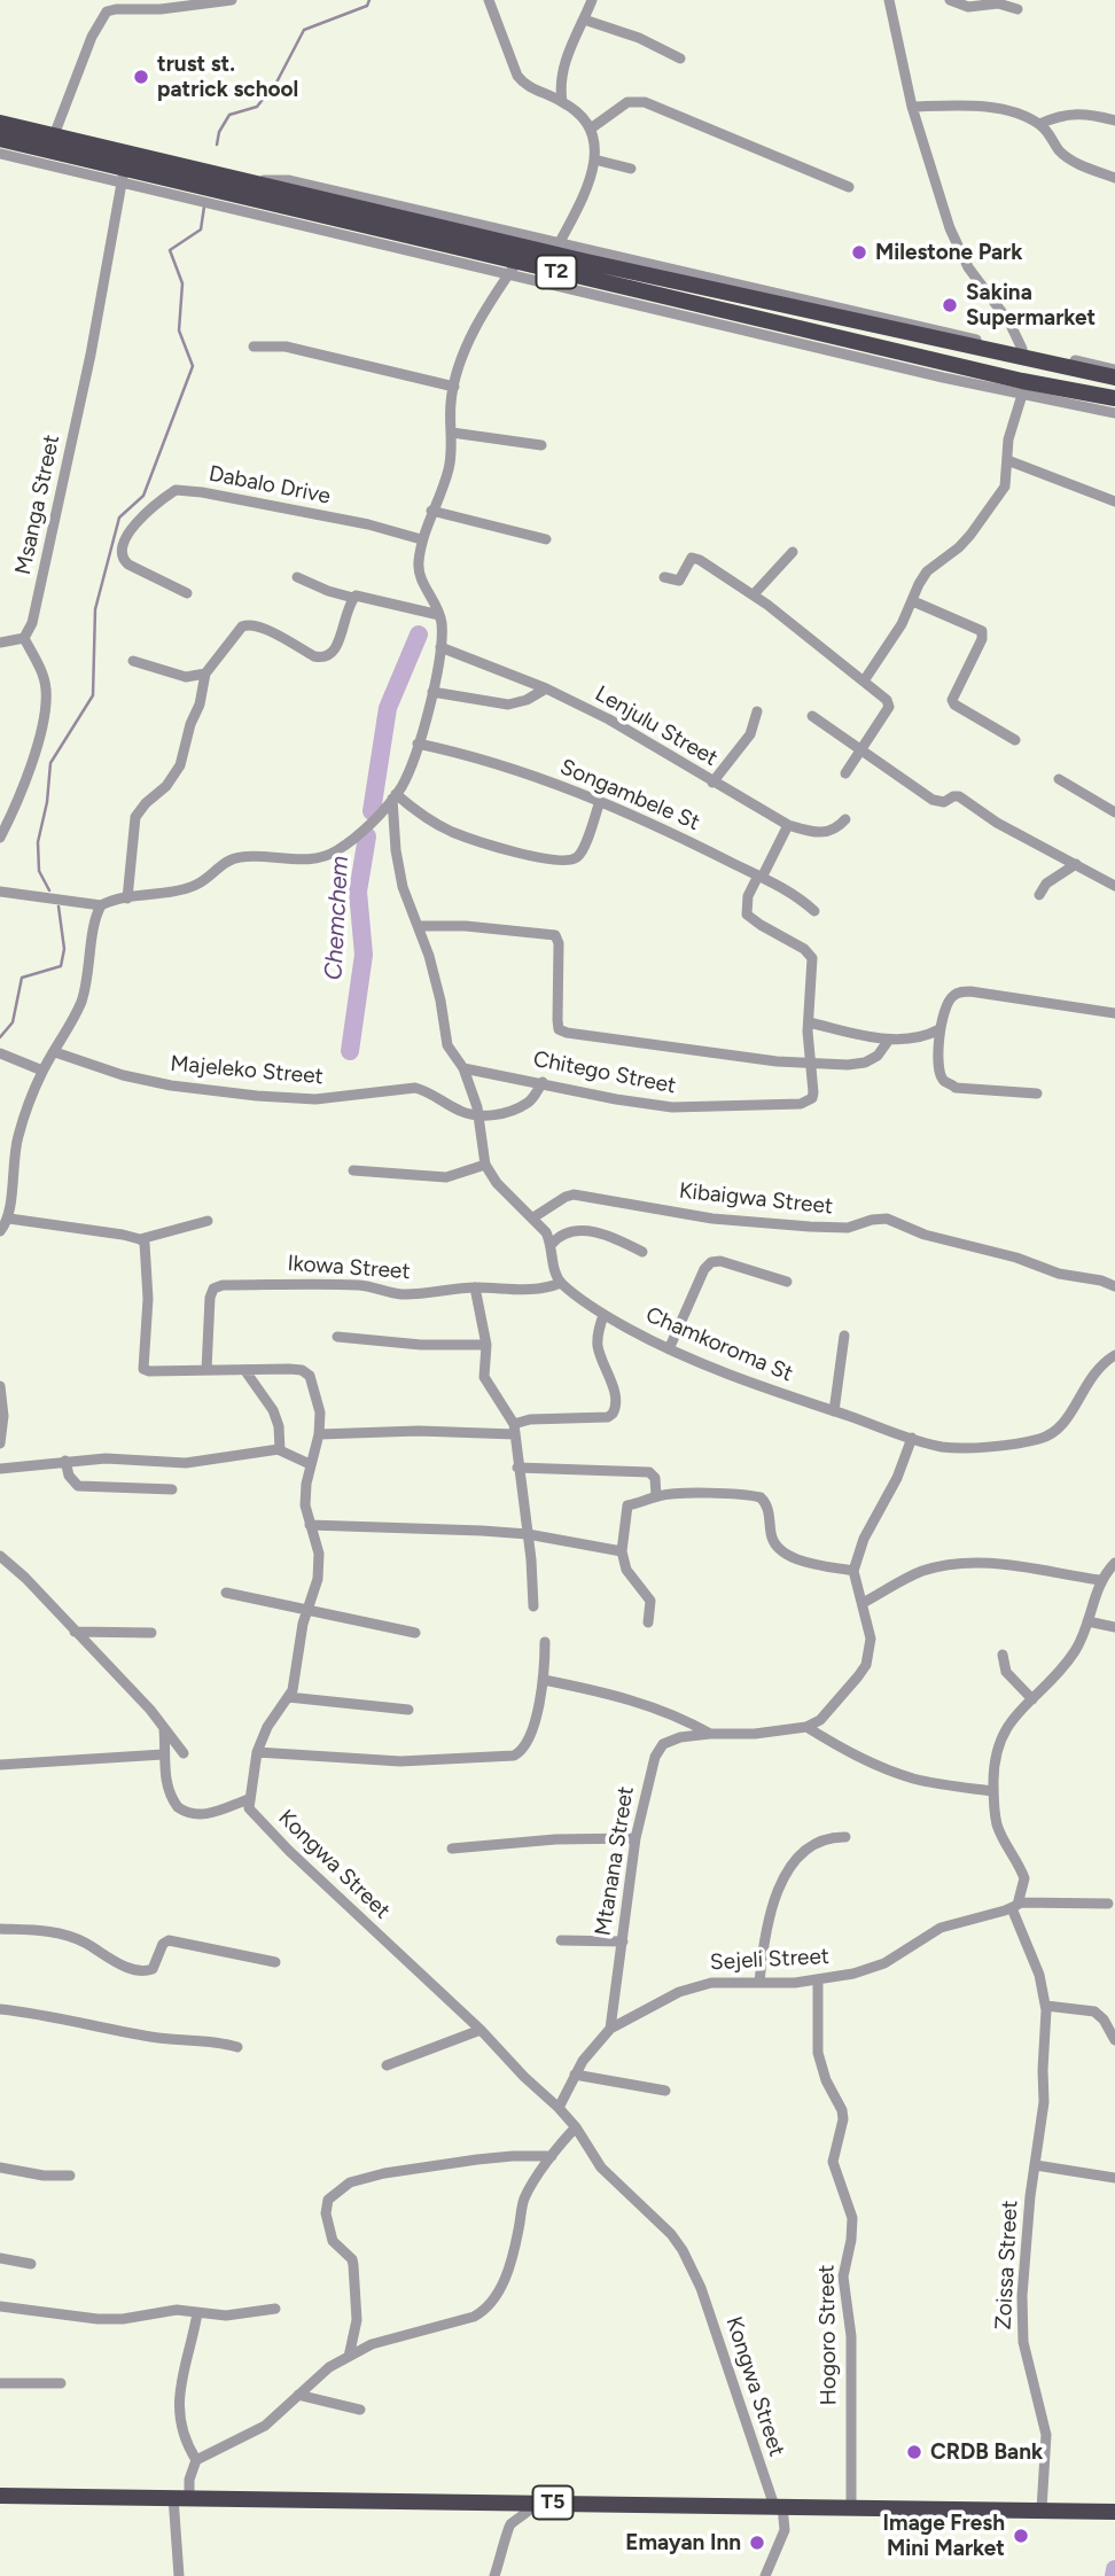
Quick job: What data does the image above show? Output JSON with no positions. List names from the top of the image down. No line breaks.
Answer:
{"streets":{"highway":["T2","T5"],"street":["Dabalo Drive","Msanga Street","Lenjulu Street","Songambele St","Majeleko Street","Chitego Street","Kibaigwa Street","Ikowa Street","Chamkoroma St","Mtanana Street","Kongwa Street","Sejeli Street","Zoissa Street","Hogoro Street"]},"crossings":[["T2","Msanga Street"],["Songambele St","Chitego Street"],["Ikowa Street","Chamkoroma St"],["Mtanana Street","Sejeli Street"],["Kongwa Street","Sejeli Street"],["Kongwa Street","T5"],["Sejeli Street","Zoissa Street"],["Sejeli Street","Hogoro Street"],["Zoissa Street","T5"],["Hogoro Street","T5"]],"water":["Chemchem"],"places":["trust st. patrick school","Milestone Park","Sakina Supermarket","CRDB Bank","Image Fresh Mini Market","Emayan Inn"]}
